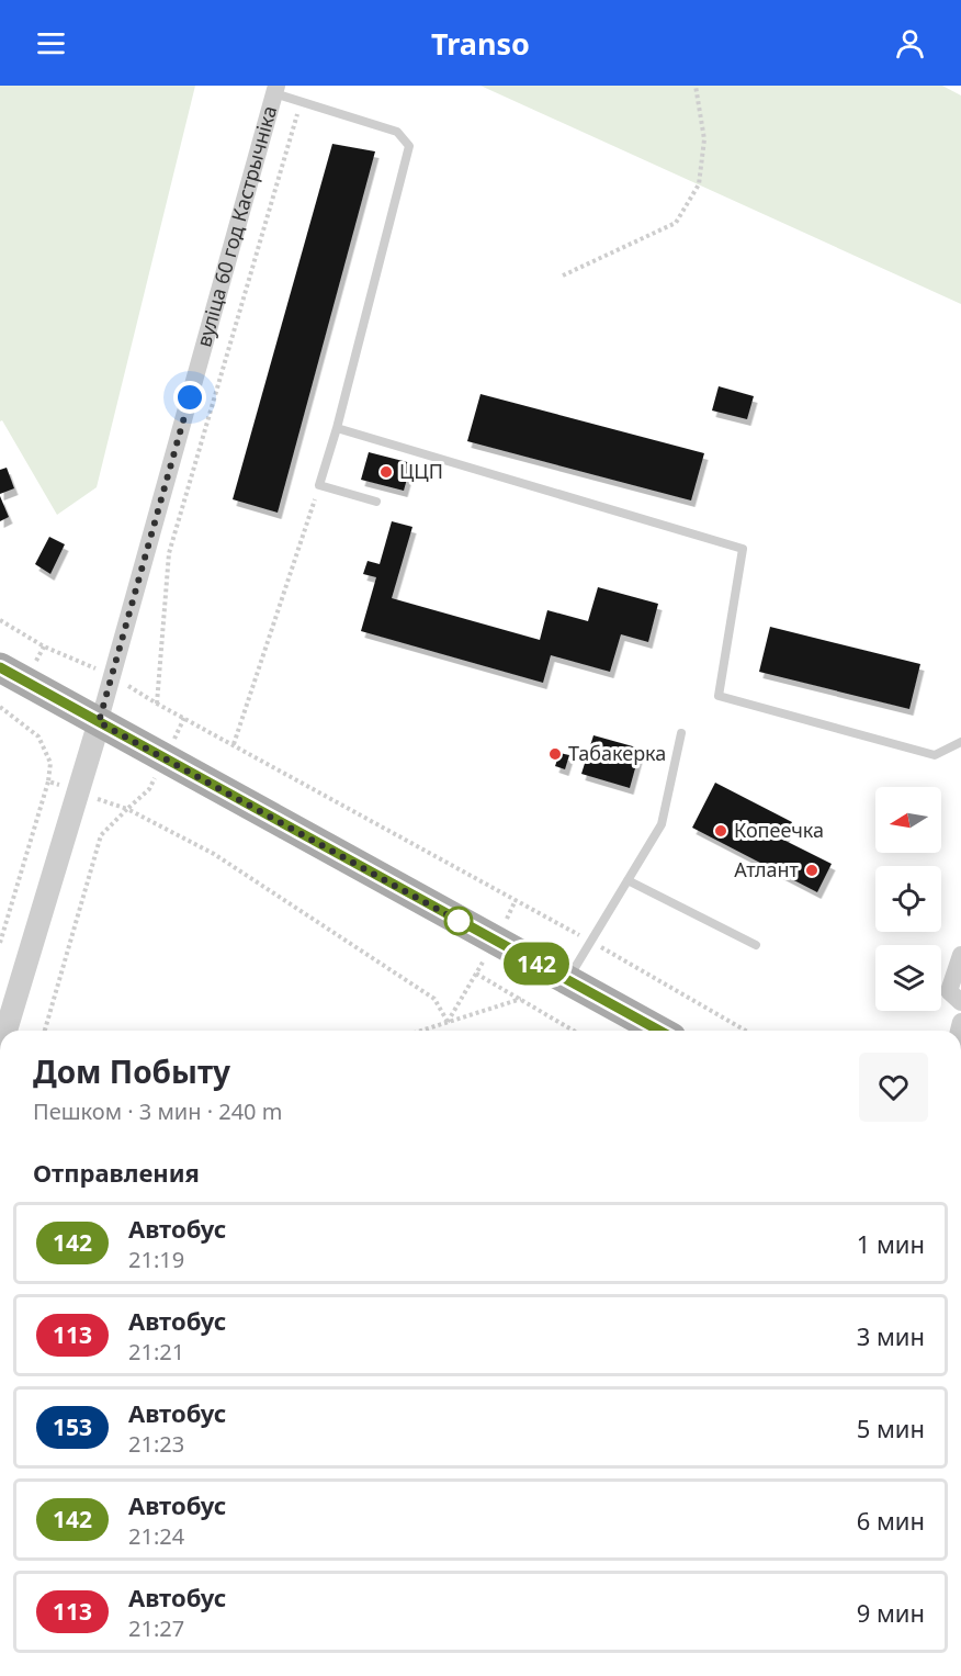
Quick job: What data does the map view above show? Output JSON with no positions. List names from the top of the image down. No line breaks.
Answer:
{"streets":{"street":["вуліца 60 год Кастрычніка"]},"places":["ЦЦП","Табакерка","Копеечка","Атлант"],"lines":["bus line 142"],"north":"left","page":{"header":"Transo","on_map":"142","heading":[["Дом Побыту","Пешком · 3 мин · 240 m"],"Отправления"],"list":[{"mark":"142","name":"Автобус","note":"21:19","value":"1 мин"},{"mark":"113","name":"Автобус","note":"21:21","value":"3 мин"},{"mark":"153","name":"Автобус","note":"21:23","value":"5 мин"},{"mark":"142","name":"Автобус","note":"21:24","value":"6 мин"},{"mark":"113","name":"Автобус","note":"21:27","value":"9 мин"}]}}
